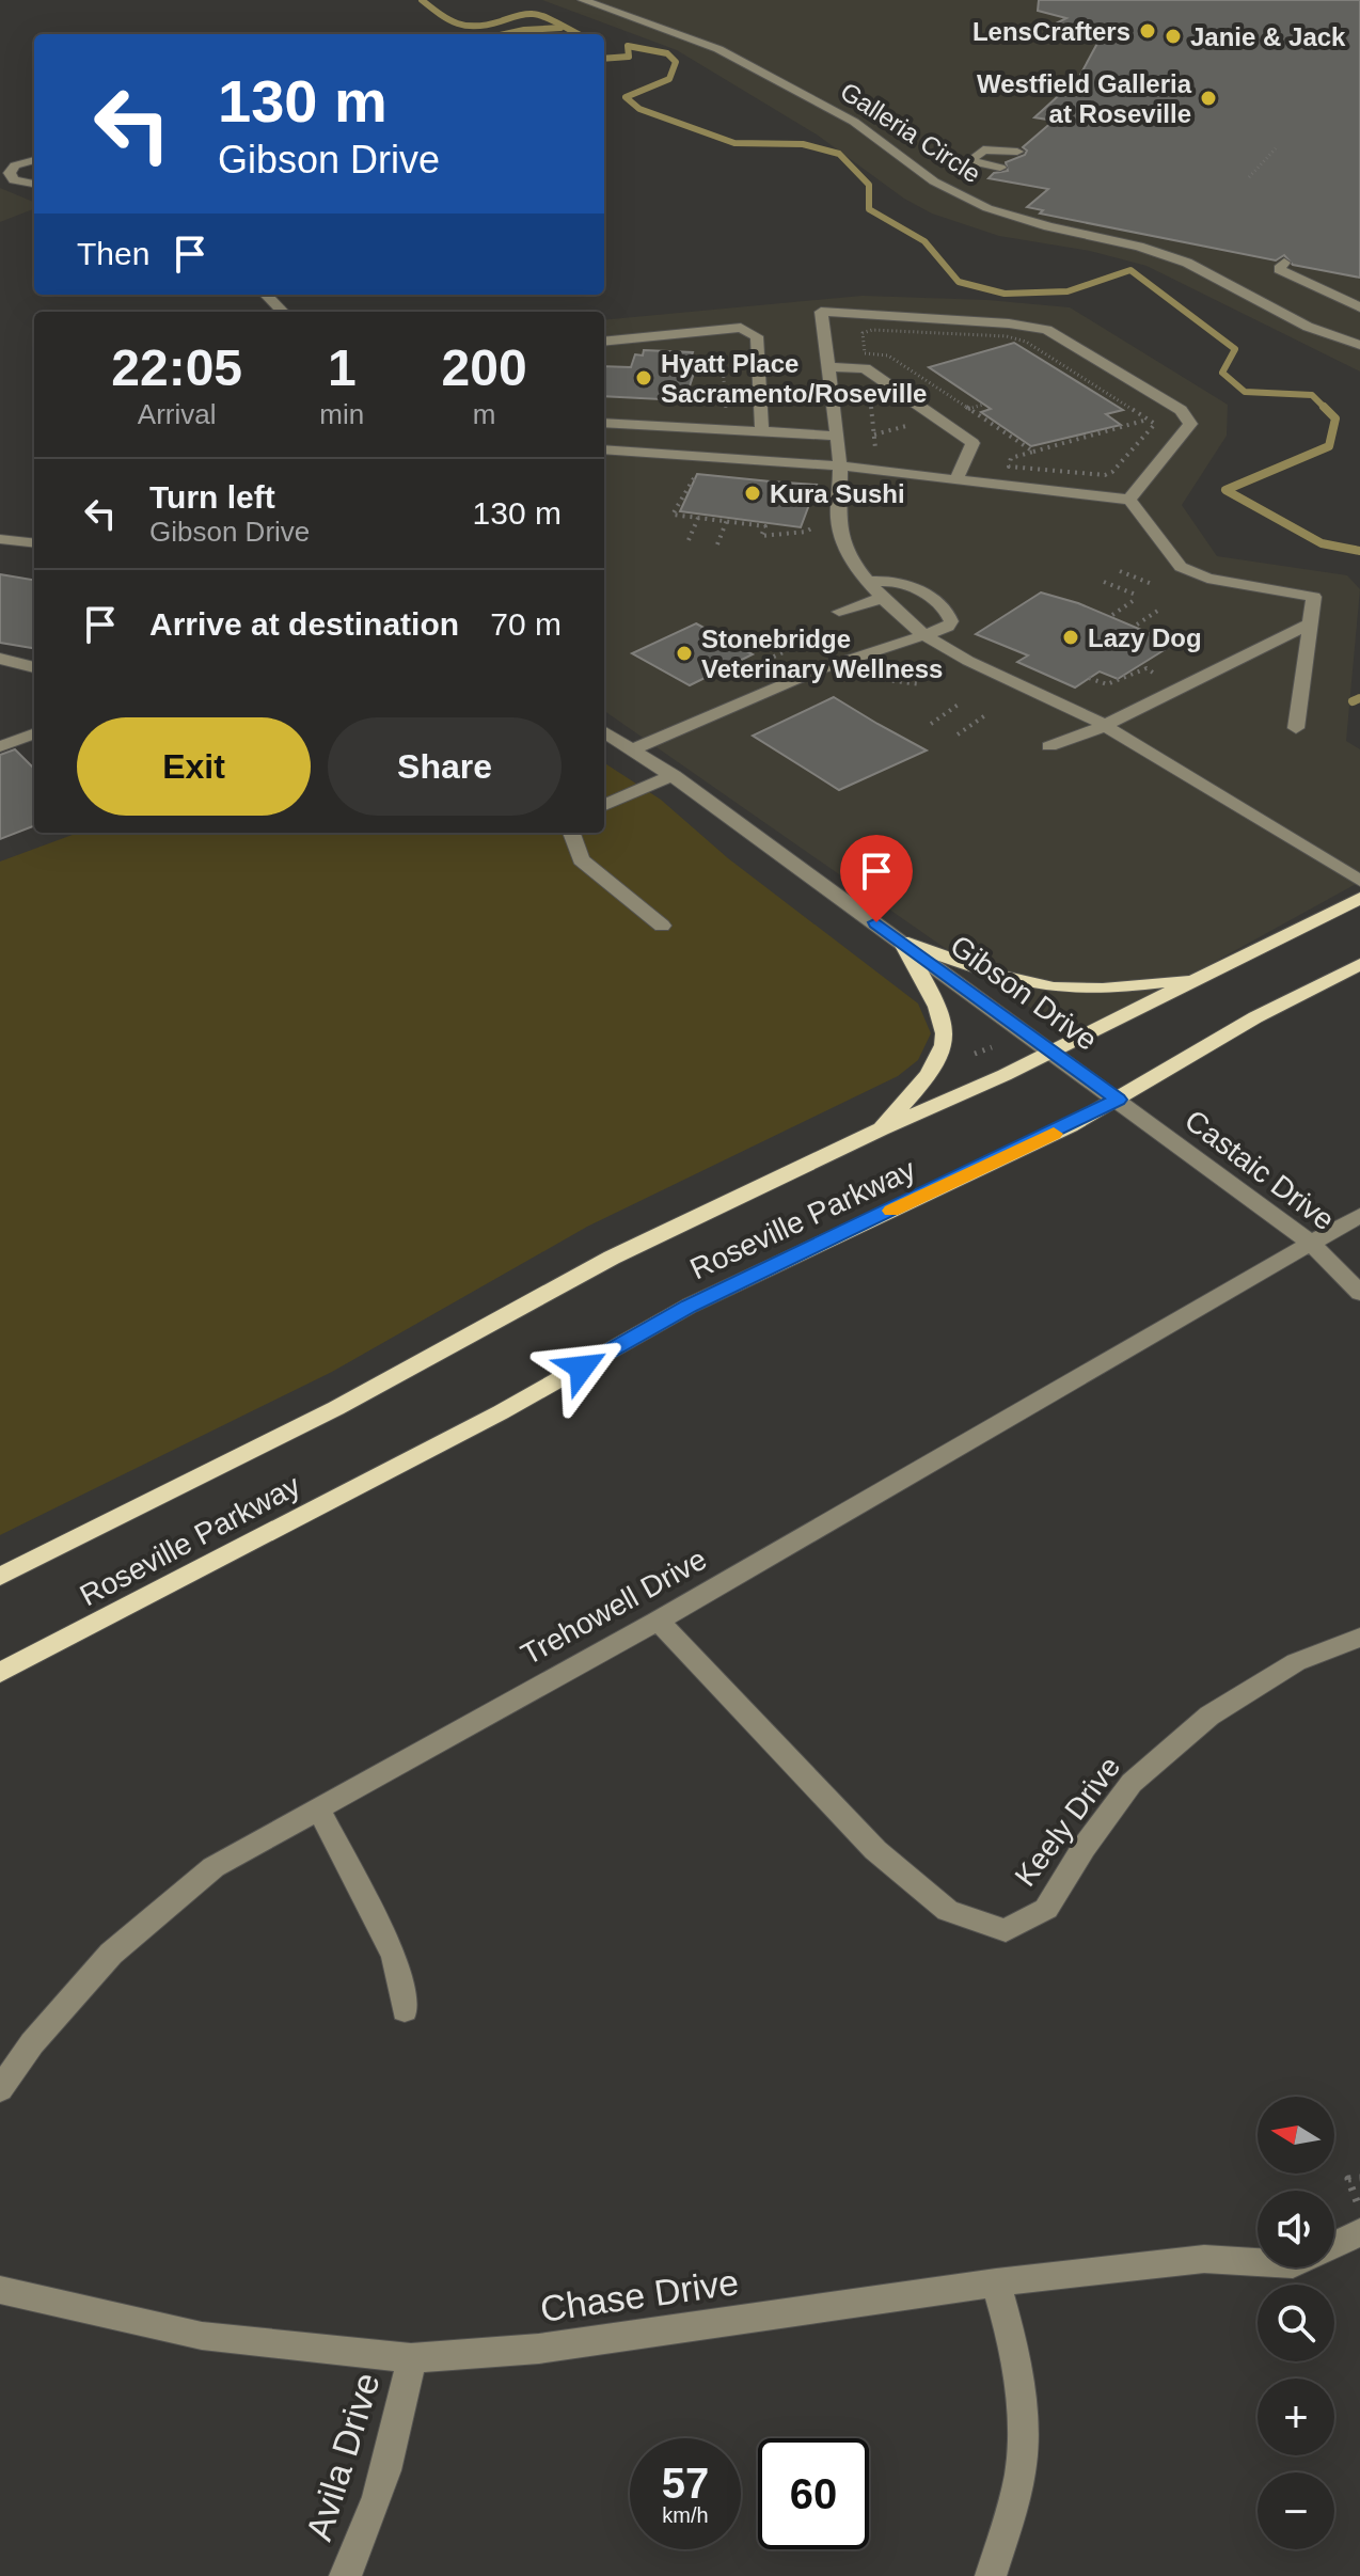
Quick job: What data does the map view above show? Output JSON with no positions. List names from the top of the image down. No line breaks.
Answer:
{"streets":{"main road":["Roseville Parkway"],"street":["Galleria Circle","Gibson Drive","Castaic Drive","Trehowell Drive","Keely Drive","Chase Drive","Avila Drive"]},"crossings":[["Gibson Drive","Castaic Drive"],["Gibson Drive","Roseville Parkway"],["Castaic Drive","Roseville Parkway"],["Castaic Drive","Trehowell Drive"],["Trehowell Drive","Keely Drive"],["Chase Drive","Avila Drive"]],"places":["LensCrafters","Janie & Jack","Westfield Galleria at Roseville","Hyatt Place Sacramento/Roseville","Kura Sushi","Lazy Dog","Stonebridge Veterinary Wellness"],"north":"left","page":{"turn":["130 m","Gibson Drive"],"then":"Then","eta":["22:05","Arrival","1","min","200","m"],"list":[{"name":"Turn left","note":"Gibson Drive","value":"130 m"},{"name":"Arrive at destination","value":"70 m"}],"buttons":["Exit","Share"],"map_buttons":["+","−"],"speed":"57 km/h","limit":"60"}}
